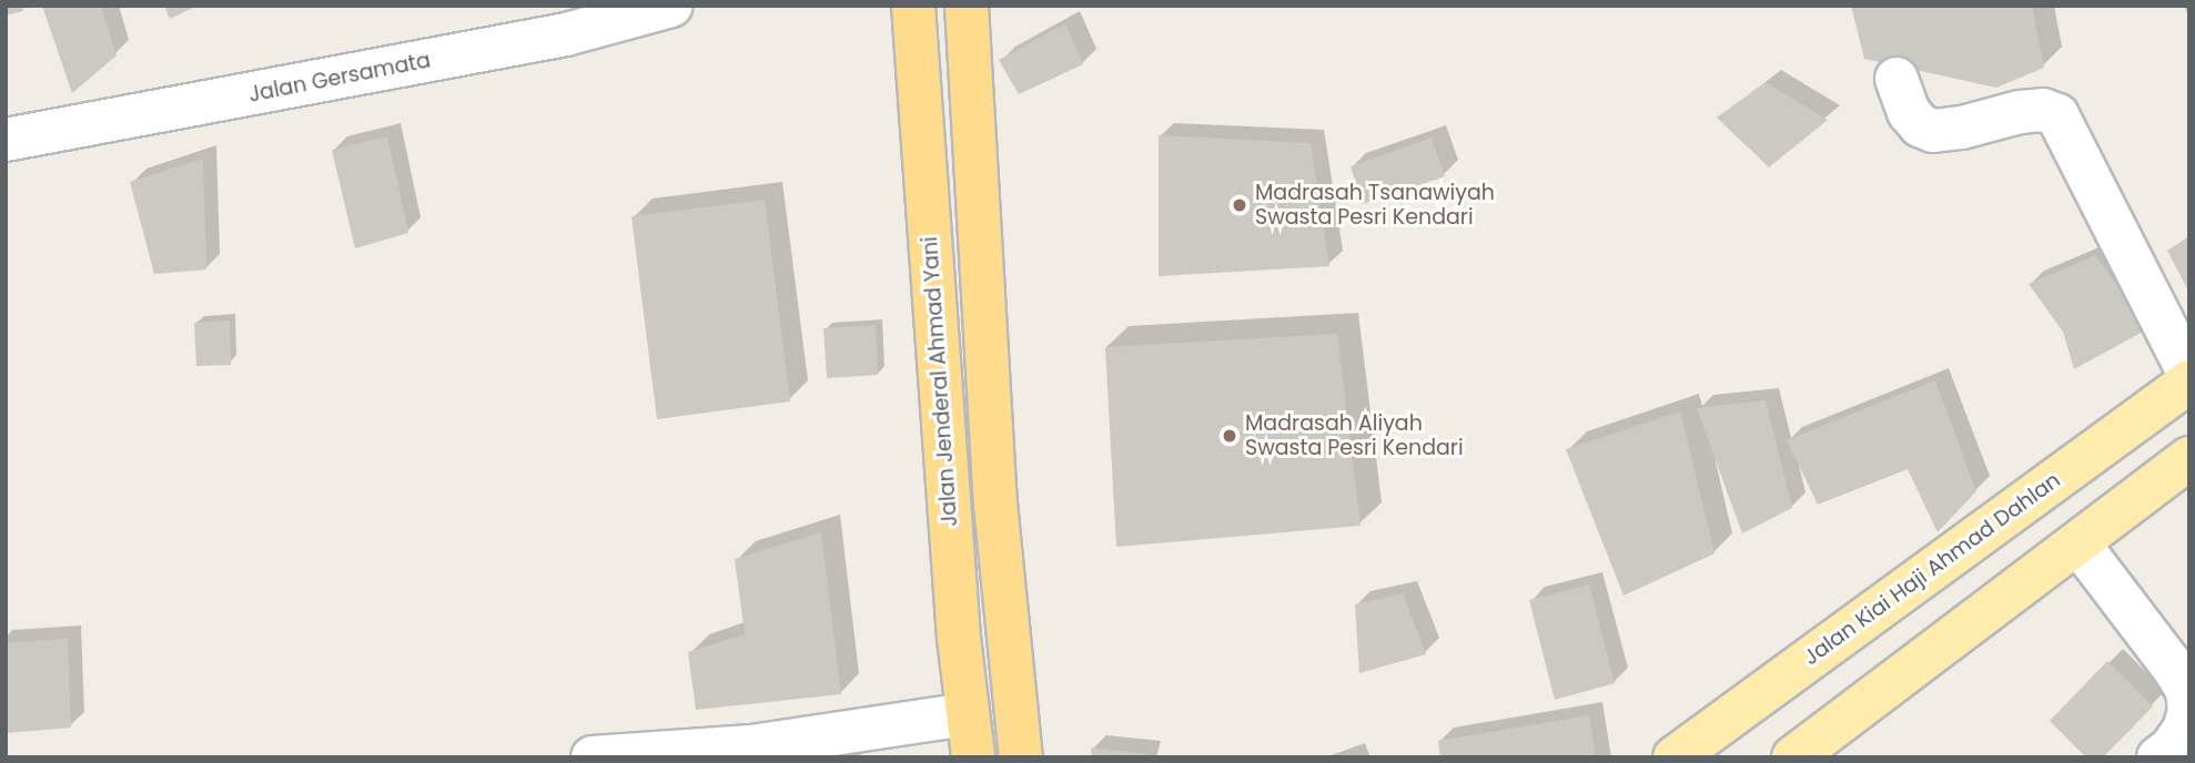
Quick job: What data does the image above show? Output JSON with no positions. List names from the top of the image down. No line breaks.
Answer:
{"streets":{"highway":["Jalan Jenderal Ahmad Yani"],"main road":["Jalan Kiai Haji Ahmad Dahlan"],"street":["Jalan Gersamata"]},"places":["Madrasah Tsanawiyah Swasta Pesri Kendari","Madrasah Aliyah Swasta Pesri Kendari"]}
